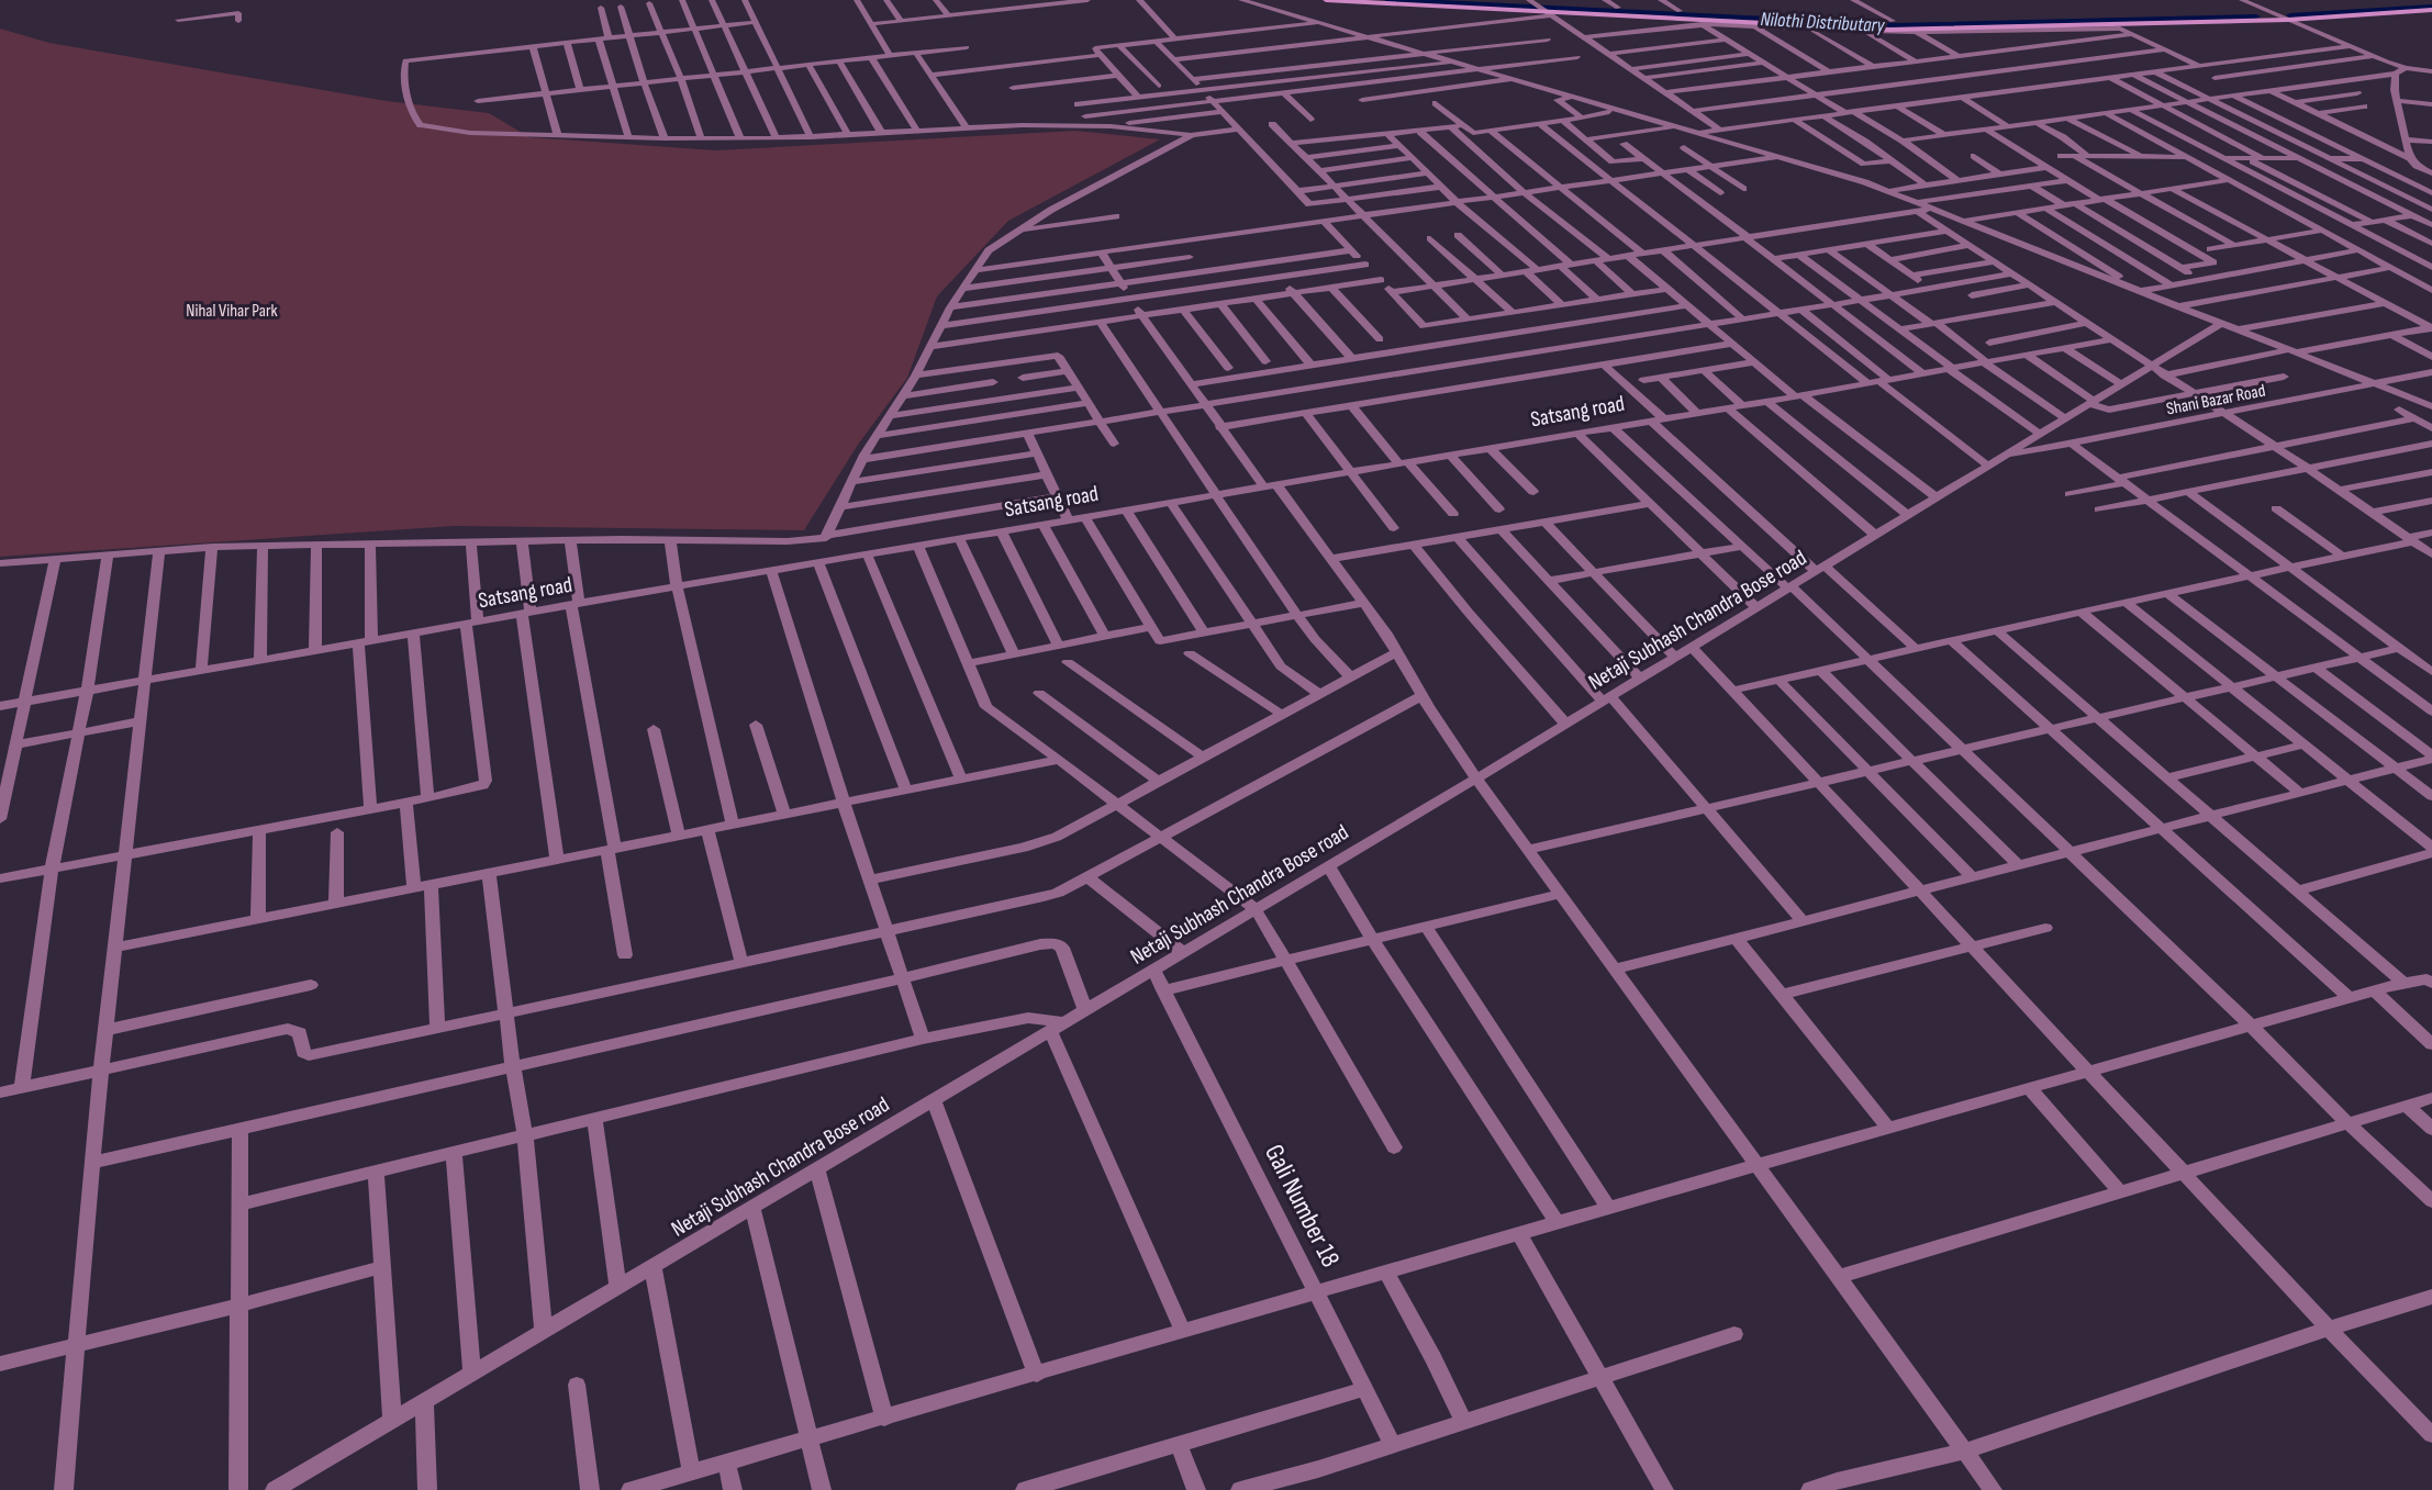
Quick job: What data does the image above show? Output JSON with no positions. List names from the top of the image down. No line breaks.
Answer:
{"streets":{"street":["Shani Bazar Road","Satsang road","Netaji Subhash Chandra Bose road","Gali Number 18"]},"crossings":[["Shani Bazar Road","Netaji Subhash Chandra Bose road"],["Netaji Subhash Chandra Bose road","Gali Number 18"]],"water":["Nilothi Distributary"],"parks":["Nihal Vihar Park"]}
